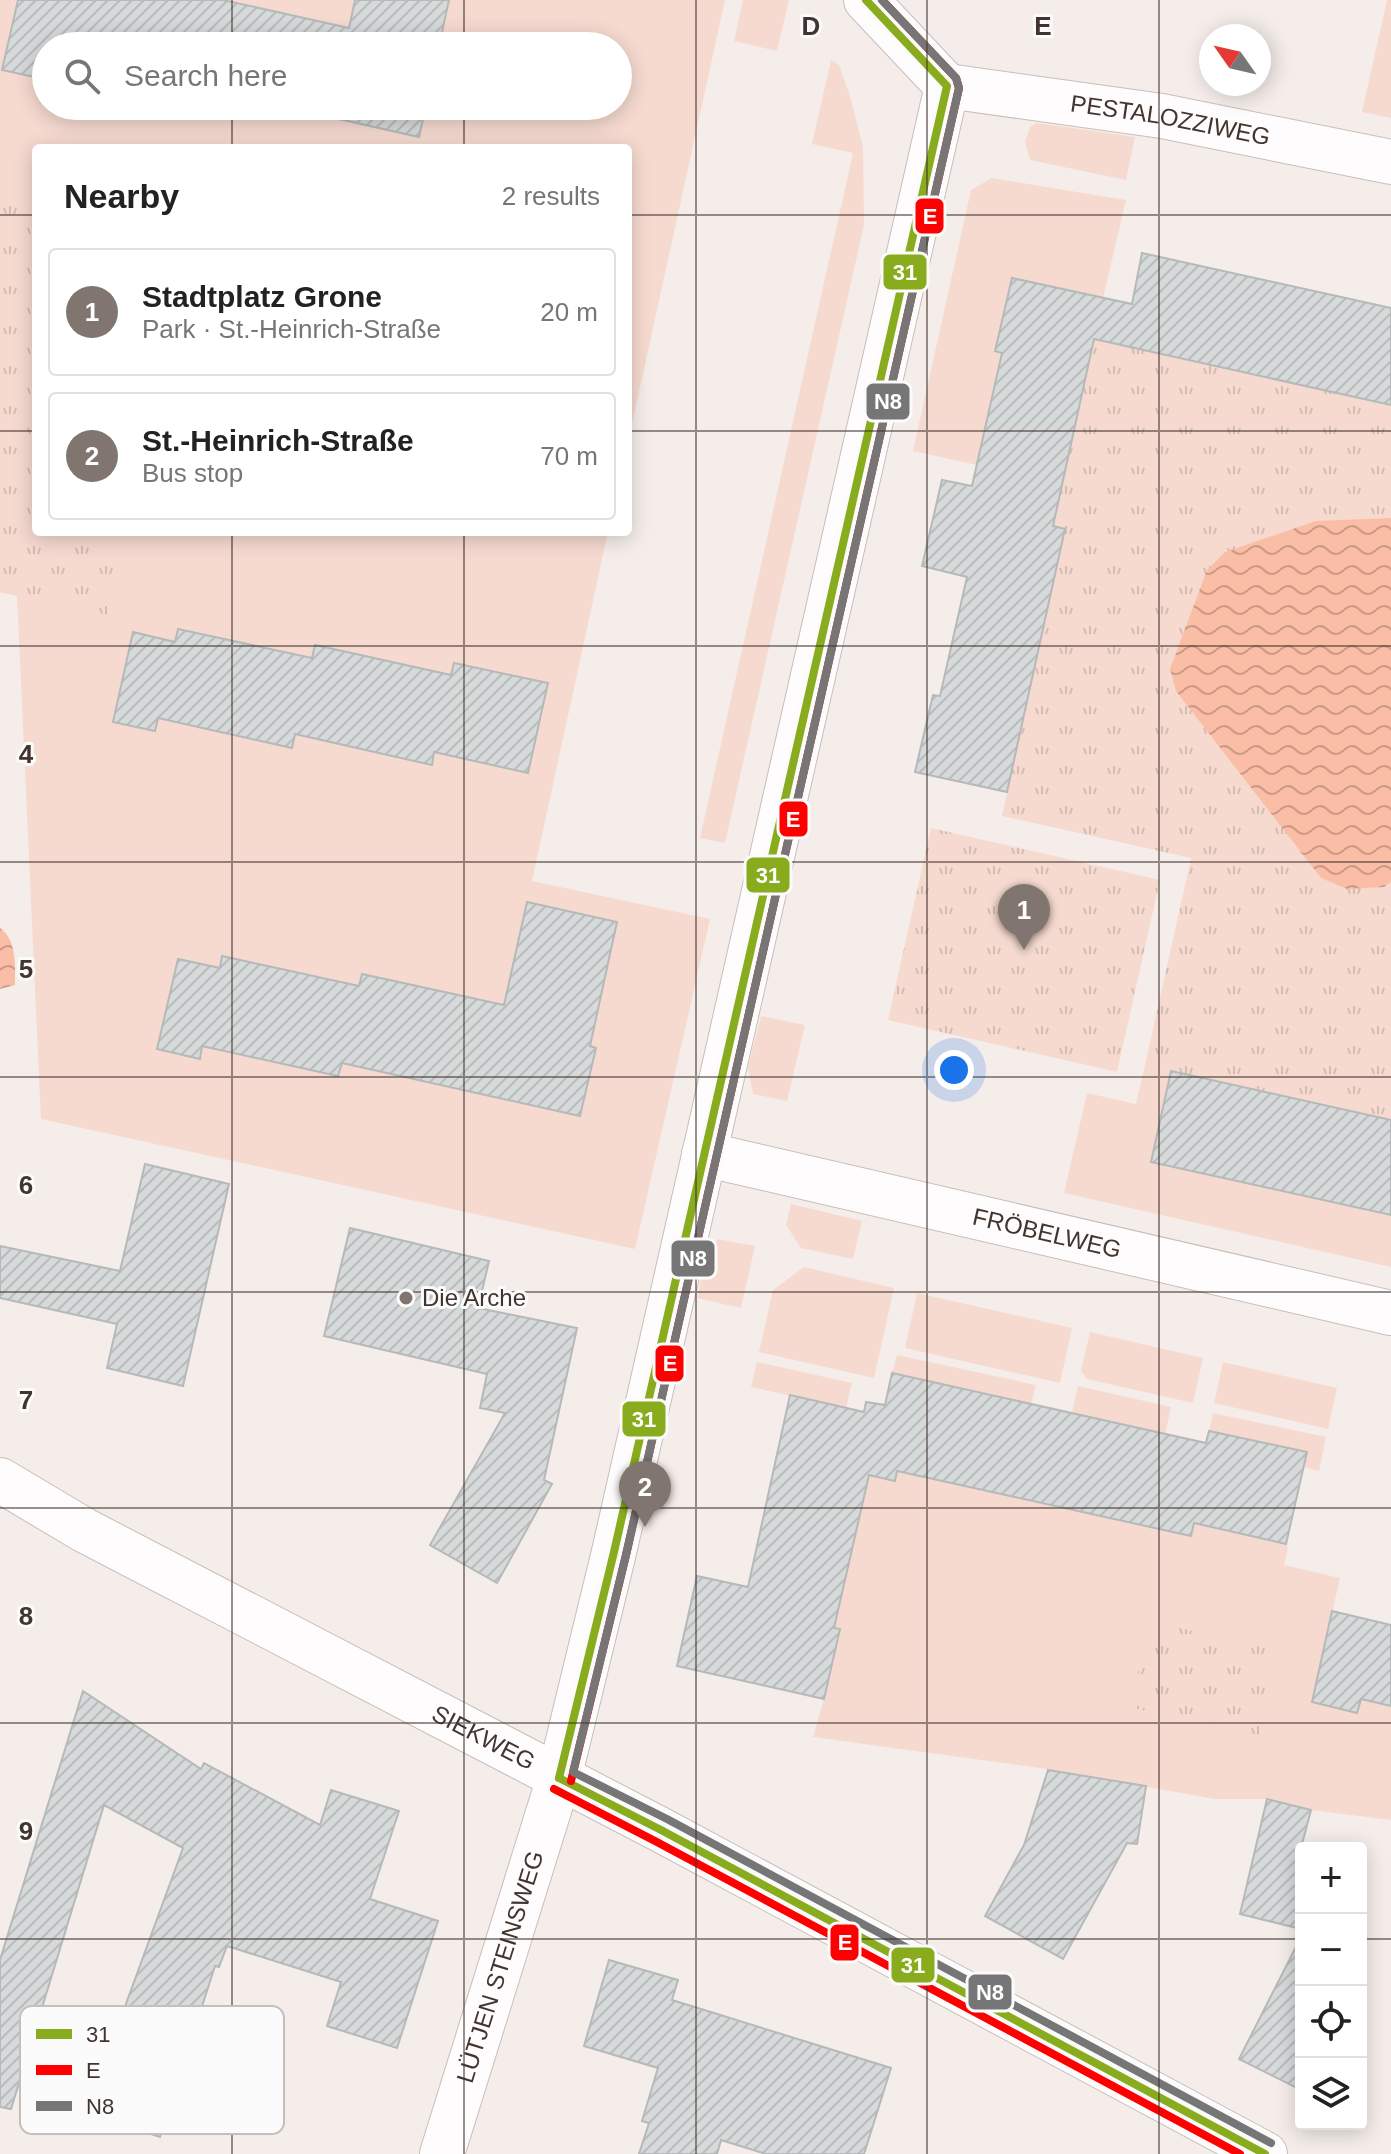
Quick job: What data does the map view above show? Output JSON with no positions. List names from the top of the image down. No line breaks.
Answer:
{"streets":{"street":["PESTALOZZIWEG","FRÖBELWEG","SIEKWEG","LÜTJEN STEINSWEG"]},"crossings":[["PESTALOZZIWEG","LÜTJEN STEINSWEG"],["FRÖBELWEG","LÜTJEN STEINSWEG"],["SIEKWEG","LÜTJEN STEINSWEG"]],"places":["Die Arche"],"lines":["transit line 31","transit line E","transit line N8"],"legend":["31","E","N8"],"north":"top left","page":{"search":"Search here","heading":["Nearby","2 results"],"list":[{"mark":"1","name":"Stadtplatz Grone","note":"Park · St.-Heinrich-Straße","value":"20 m"},{"mark":"2","name":"St.-Heinrich-Straße","note":"Bus stop","value":"70 m"}],"pins":["1","2"],"map_buttons":["+","−"]},"grid":{"columns":["D","E"],"rows":["4","5","6","7","8","9"]}}
